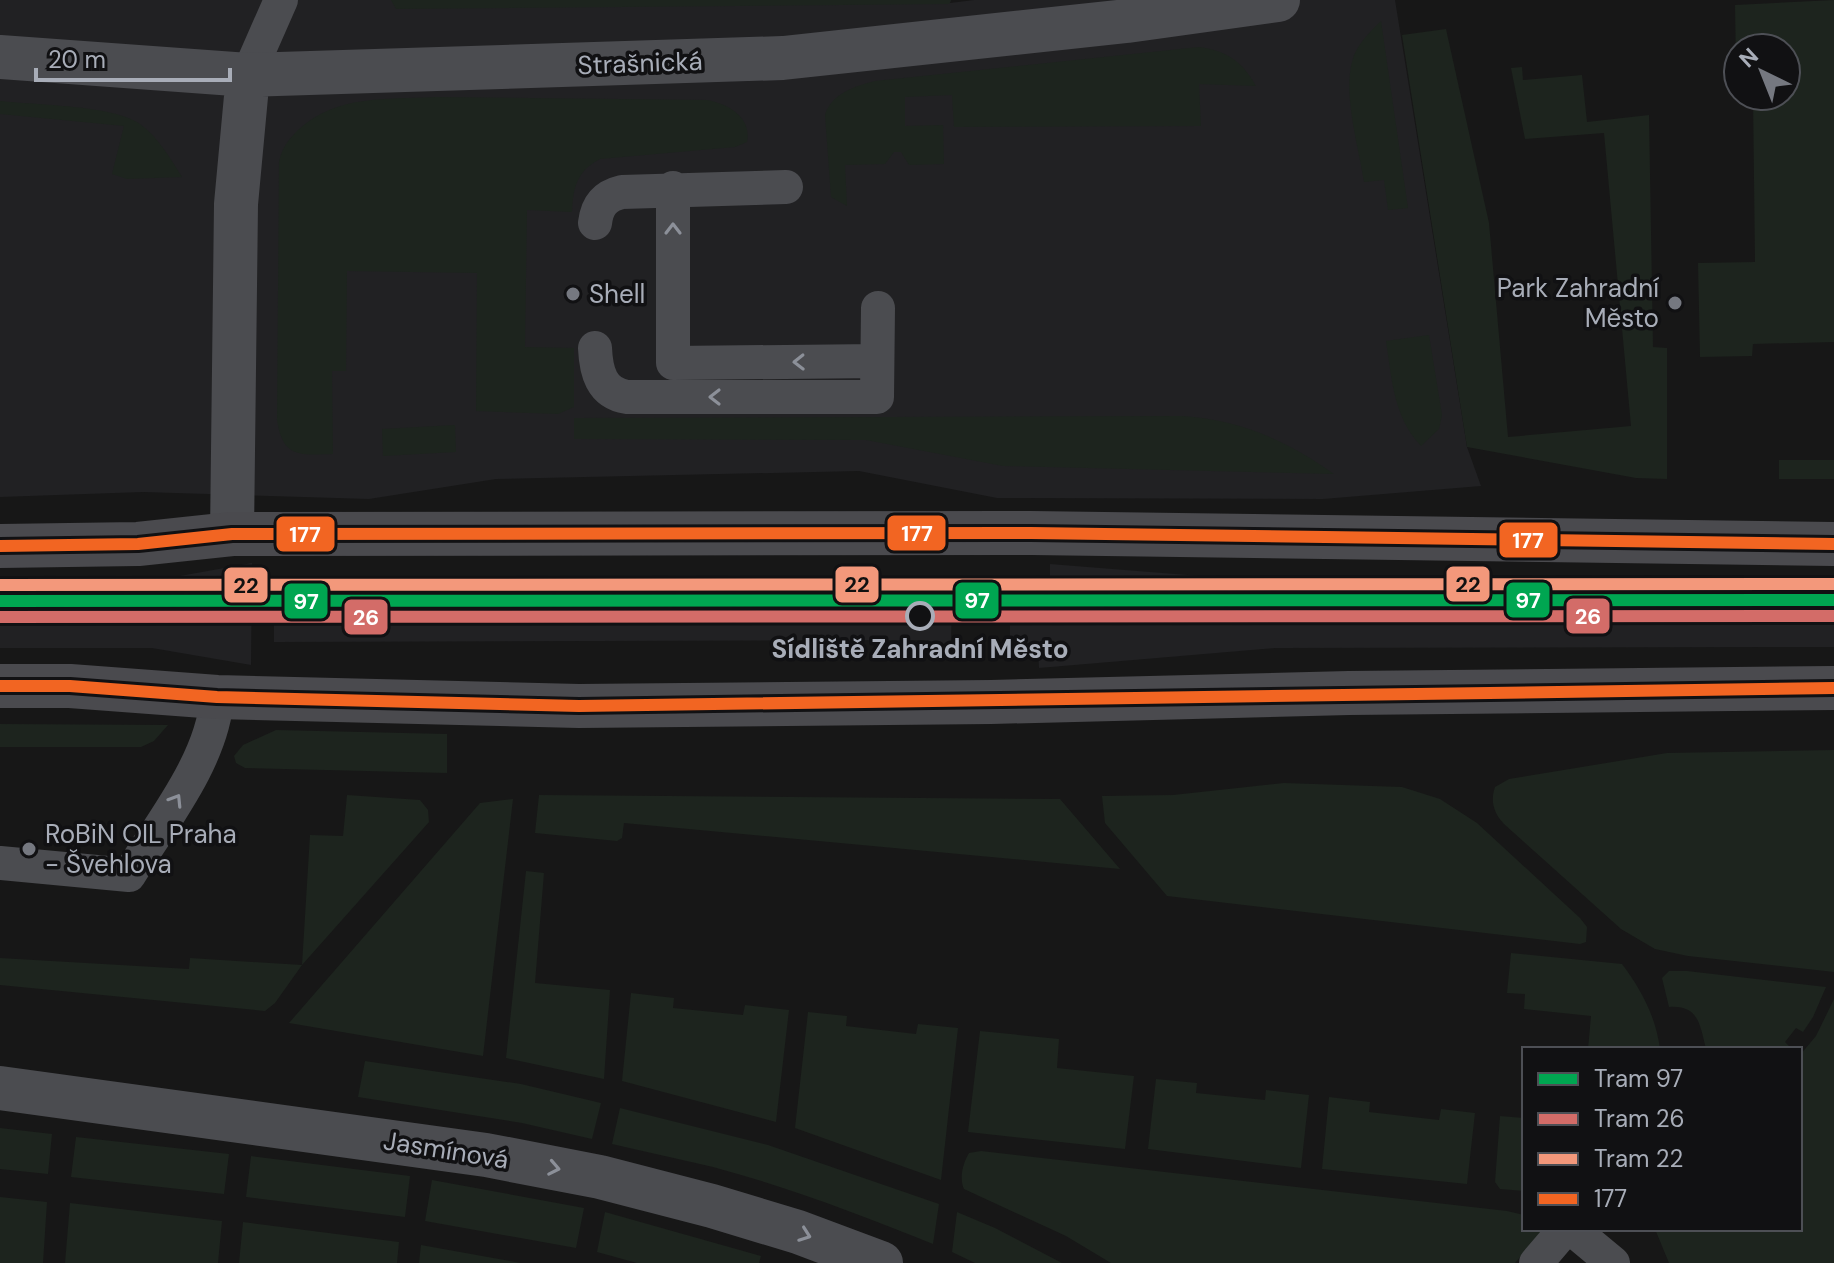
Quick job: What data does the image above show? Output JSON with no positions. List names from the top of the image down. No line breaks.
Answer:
{"streets":{"street":["Strašnická","Jasmínová"]},"one_way":["Jasmínová"],"places":["Shell","Park Zahradní Město","Sídliště Zahradní Město","RoBiN OIL Praha - Švehlova"],"lines":["transit line 177","tram line 22","tram line 97","tram line 26"],"legend":["Tram 97","Tram 26","Tram 22","177"],"scale_bar":"20 m","north":"top left"}
